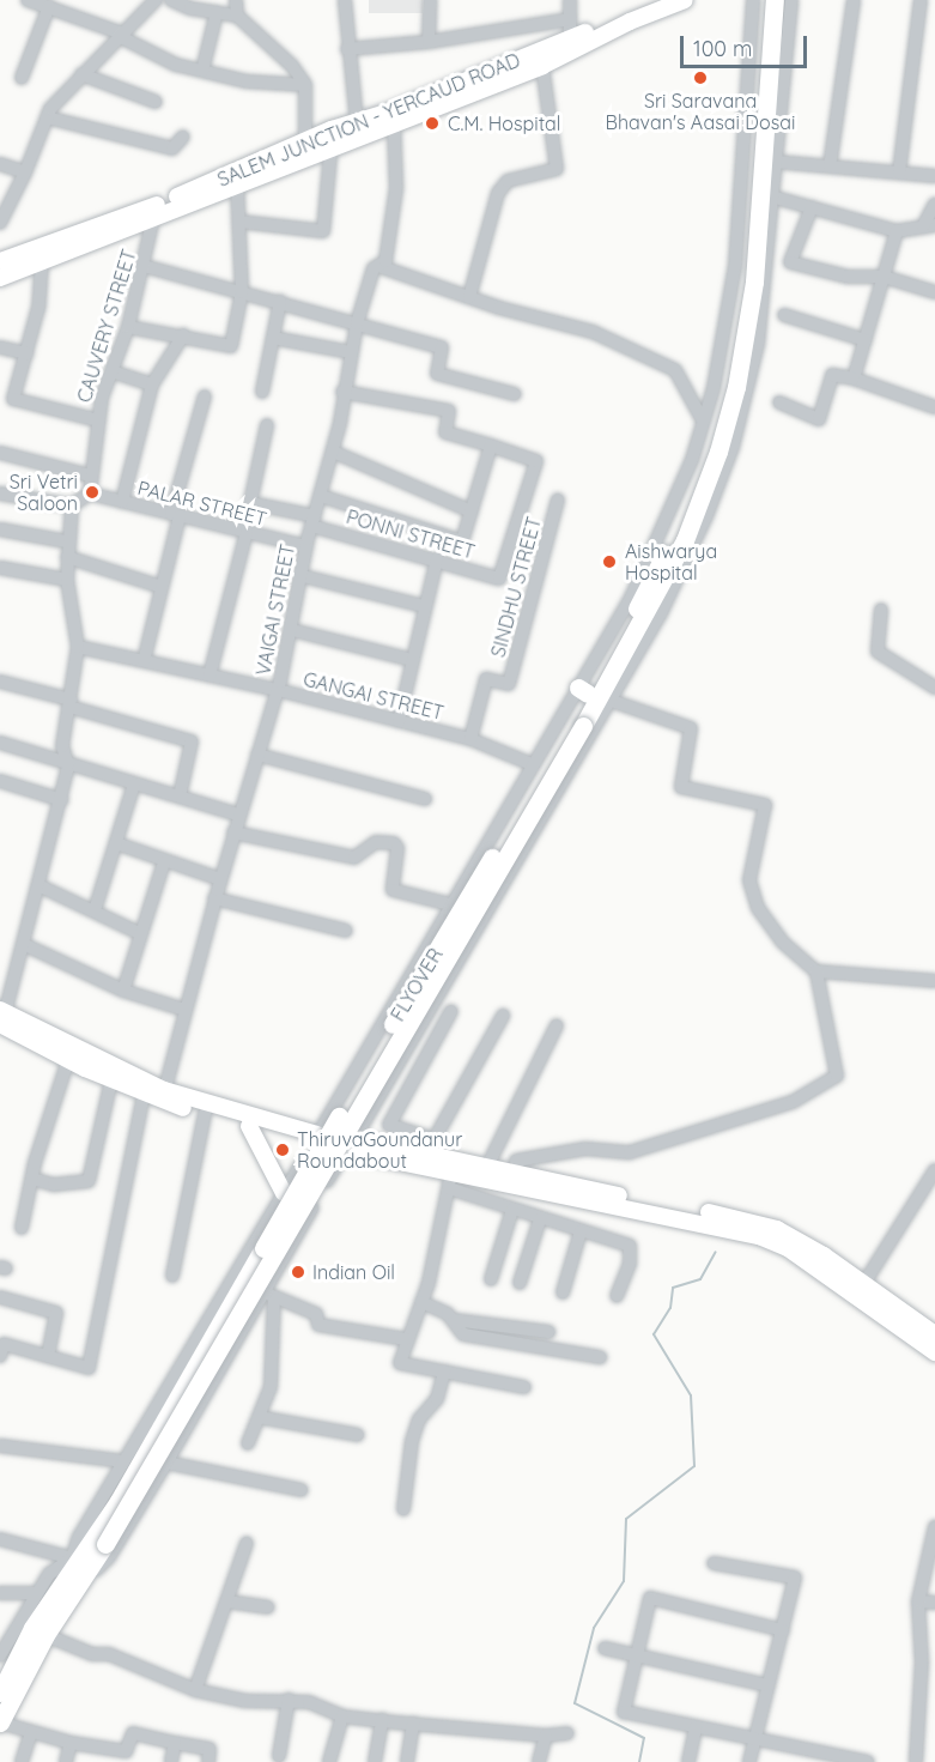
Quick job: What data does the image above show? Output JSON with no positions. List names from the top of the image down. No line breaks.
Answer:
{"streets":{"highway":["FLYOVER"],"main road":["SALEM JUNCTION - YERCAUD ROAD"],"street":["CAUVERY STREET","PALAR STREET","PONNI STREET","SINDHU STREET","VAIGAI STREET","GANGAI STREET"]},"crossings":[["CAUVERY STREET","PALAR STREET"],["PALAR STREET","VAIGAI STREET"],["PONNI STREET","VAIGAI STREET"],["SINDHU STREET","GANGAI STREET"],["VAIGAI STREET","GANGAI STREET"]],"places":["Sri Saravana Bhavan's Aasai Dosai","C.M. Hospital","Sri Vetri Saloon","Aishwarya Hospital","ThiruvaGoundanur Roundabout","Indian Oil"],"scale_bar":"100 m"}
